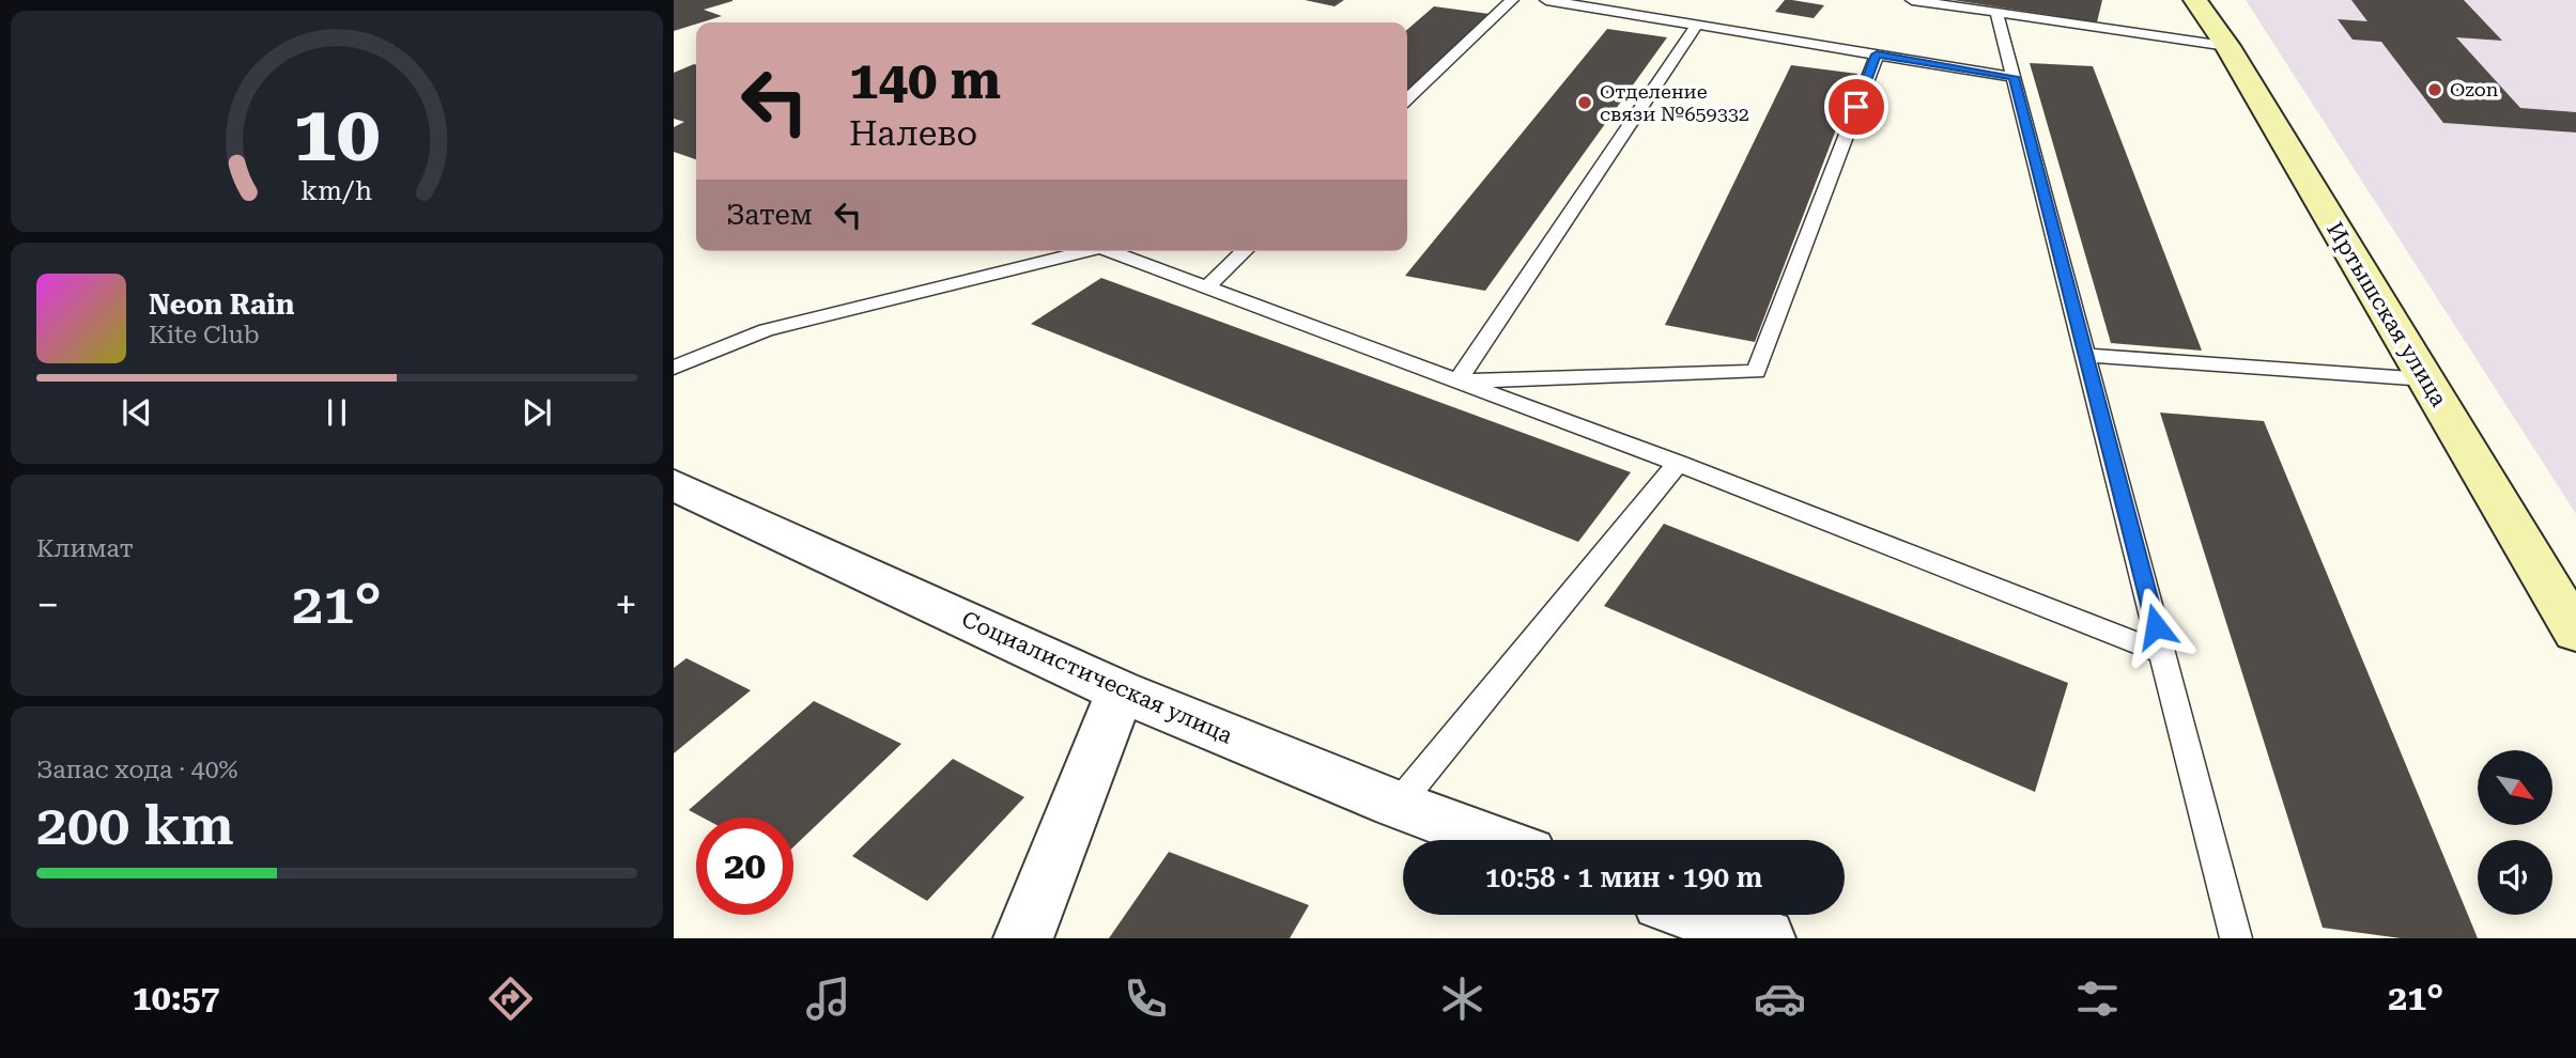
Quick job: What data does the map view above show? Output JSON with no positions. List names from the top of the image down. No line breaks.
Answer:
{"streets":{"main road":["Иртышская улица"],"street":["Социалистическая улица"]},"places":["Ozon","Отделение связи №659332"],"north":"bottom right","page":{"turn":["140 m","Налево"],"then":"Затем","song":["Neon Rain","Kite Club"],"tile":["Климат",["Запас хода · 40%","200 km"]],"heat":["−","21°","+"],"limit":"20","trip":"10:58 · 1 мин · 190 m","tabs":["10:57","21°"],"gauge":["10","km/h"]}}
